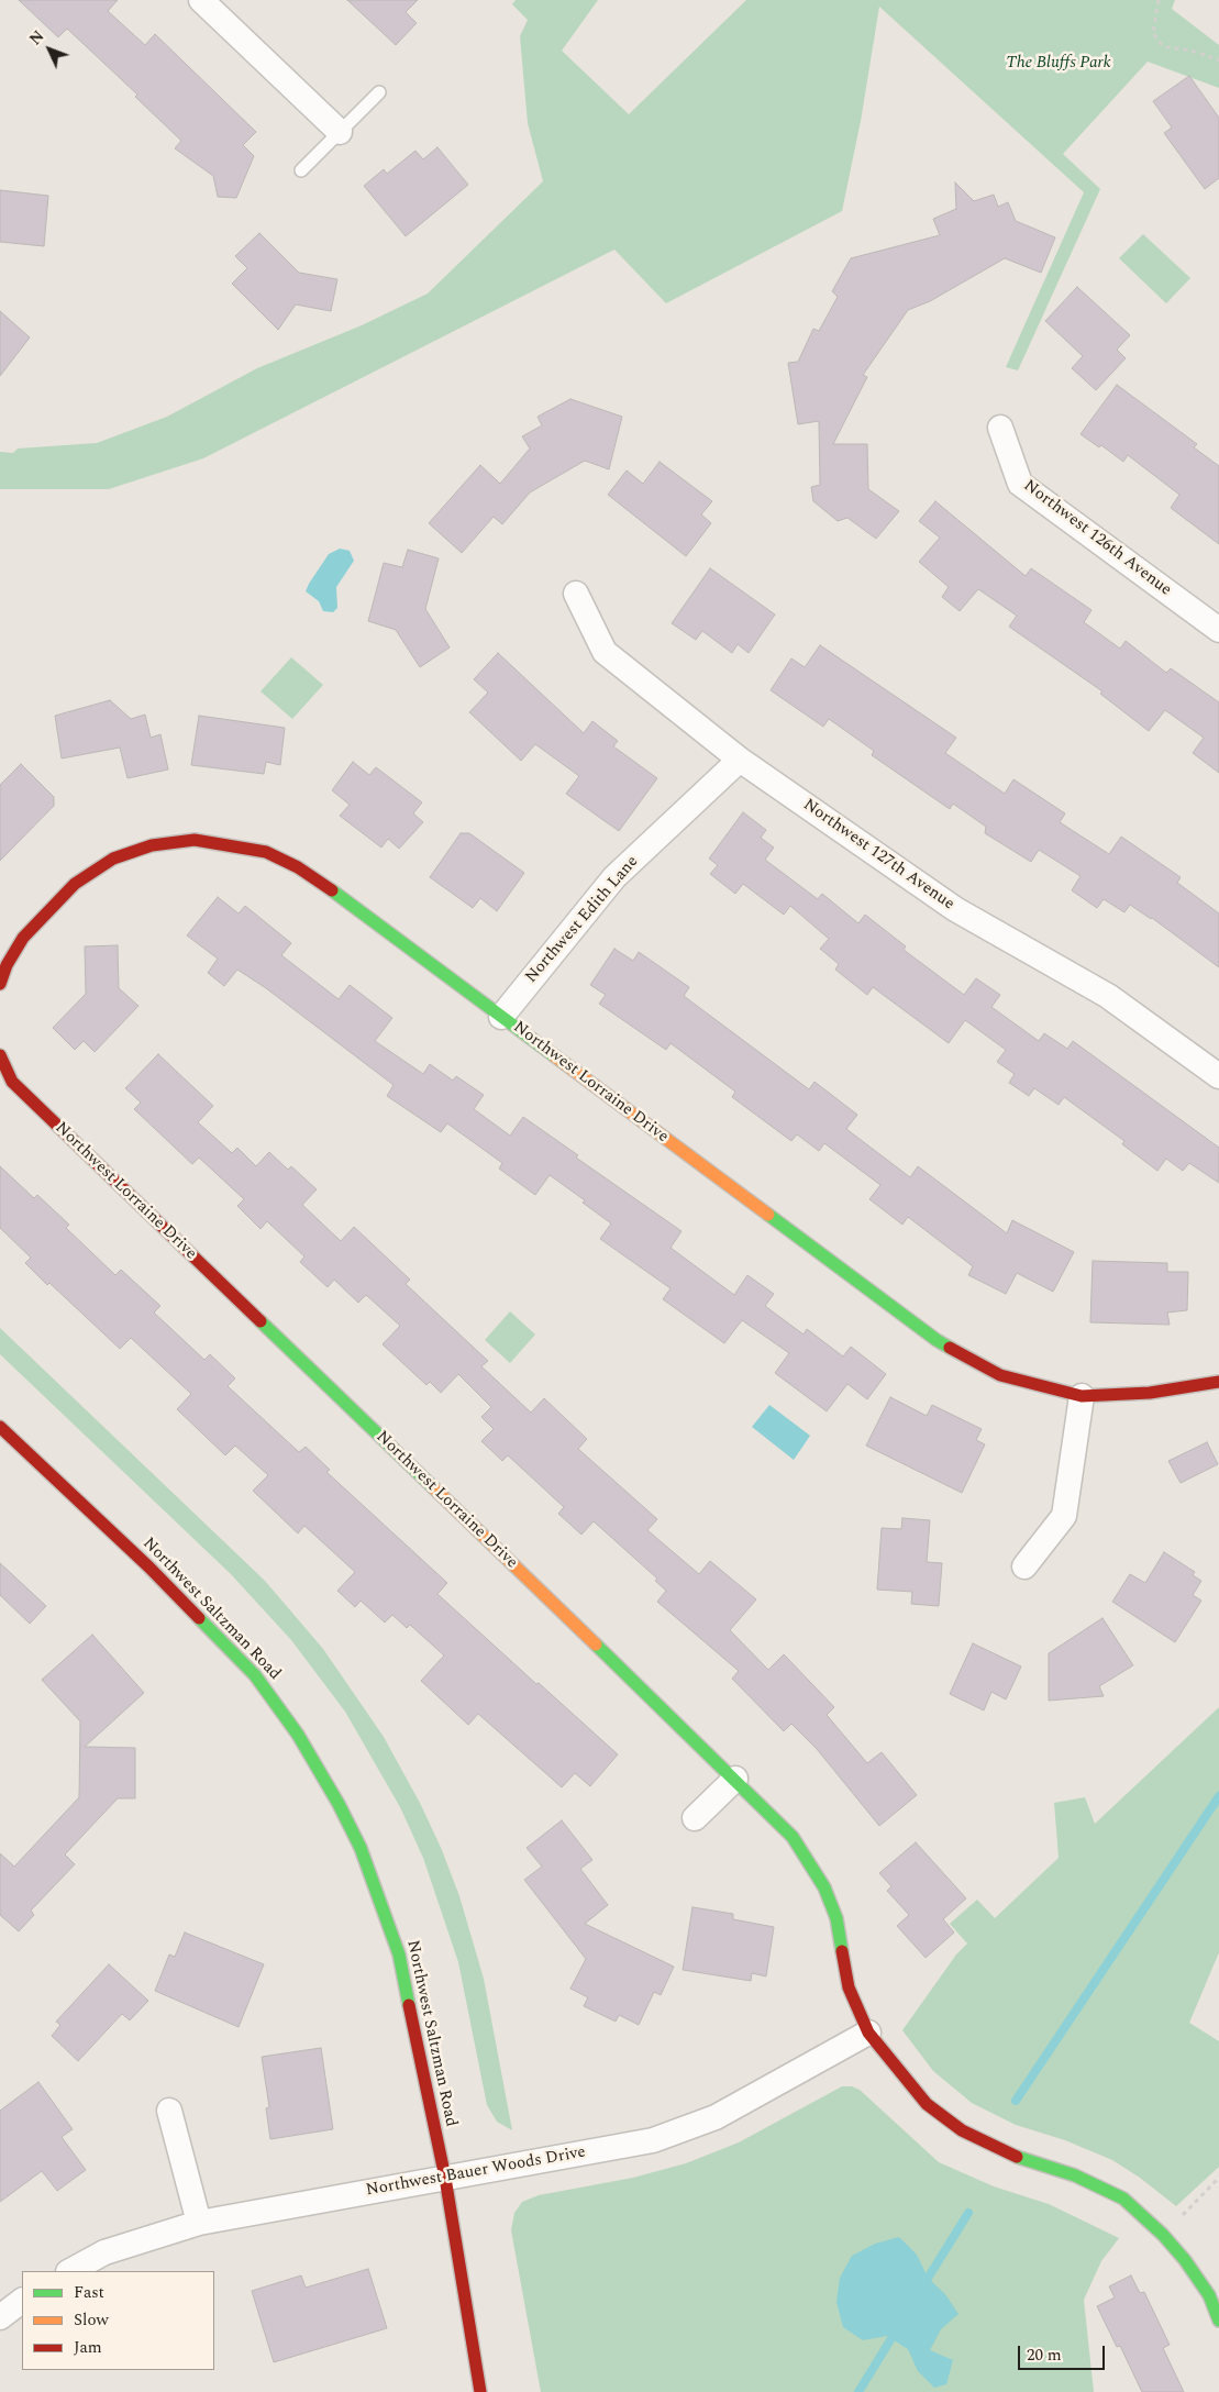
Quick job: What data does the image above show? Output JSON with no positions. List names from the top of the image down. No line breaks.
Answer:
{"streets":{"street":["Northwest 126th Avenue","Northwest 127th Avenue","Northwest Edith Lane","Northwest Lorraine Drive","Northwest Saltzman Road","Northwest Bauer Woods Drive"]},"crossings":[["Northwest 127th Avenue","Northwest Edith Lane"],["Northwest Edith Lane","Northwest Lorraine Drive"],["Northwest Lorraine Drive","Northwest Bauer Woods Drive"],["Northwest Saltzman Road","Northwest Bauer Woods Drive"]],"parks":["The Bluffs Park"],"legend":["Fast","Slow","Jam"],"scale_bar":"20 m","north":"top left"}
